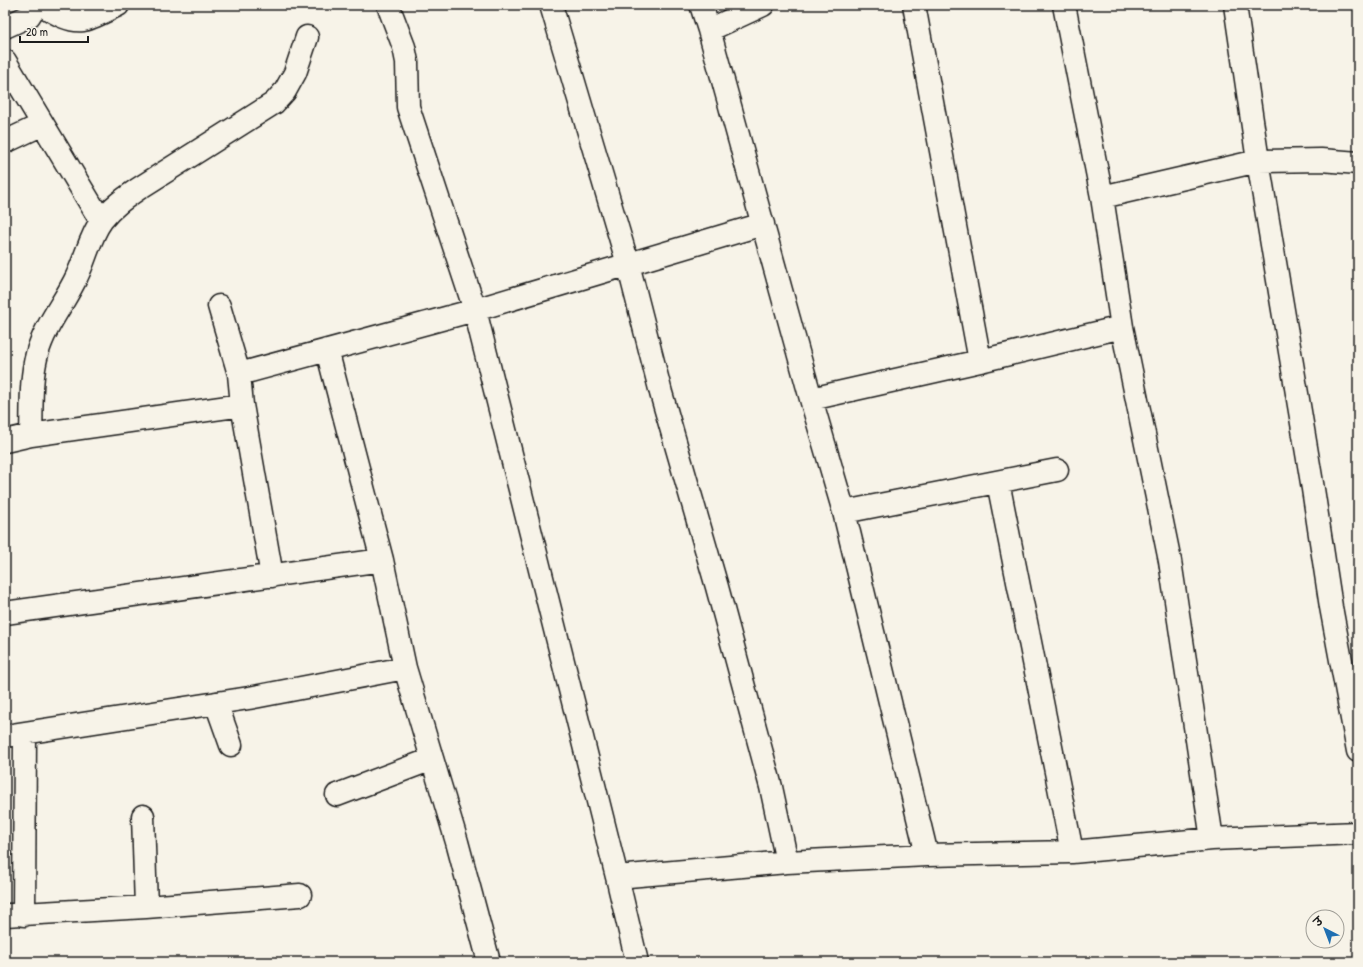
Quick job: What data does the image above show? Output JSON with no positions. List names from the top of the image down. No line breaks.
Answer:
{"scale_bar":"20 m","north":"top left"}
